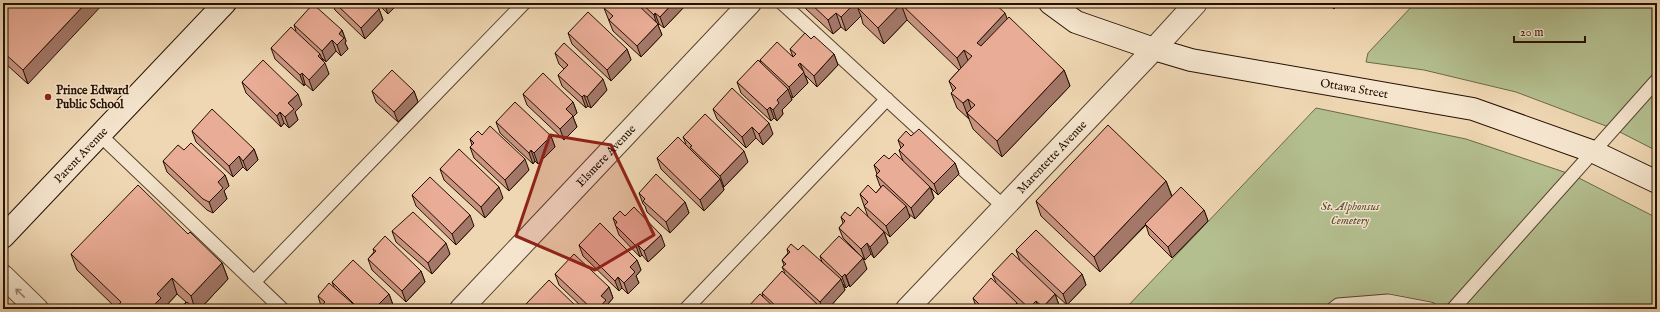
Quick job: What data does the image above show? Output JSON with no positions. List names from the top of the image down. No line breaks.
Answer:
{"streets":{"street":["Ottawa Street","Parent Avenue","Elsmere Avenue","Marentette Avenue"]},"crossings":[["Ottawa Street","Marentette Avenue"]],"parks":["St. Alphonsus Cemetery"],"places":["Prince Edward Public School"],"scale_bar":"20 m"}
